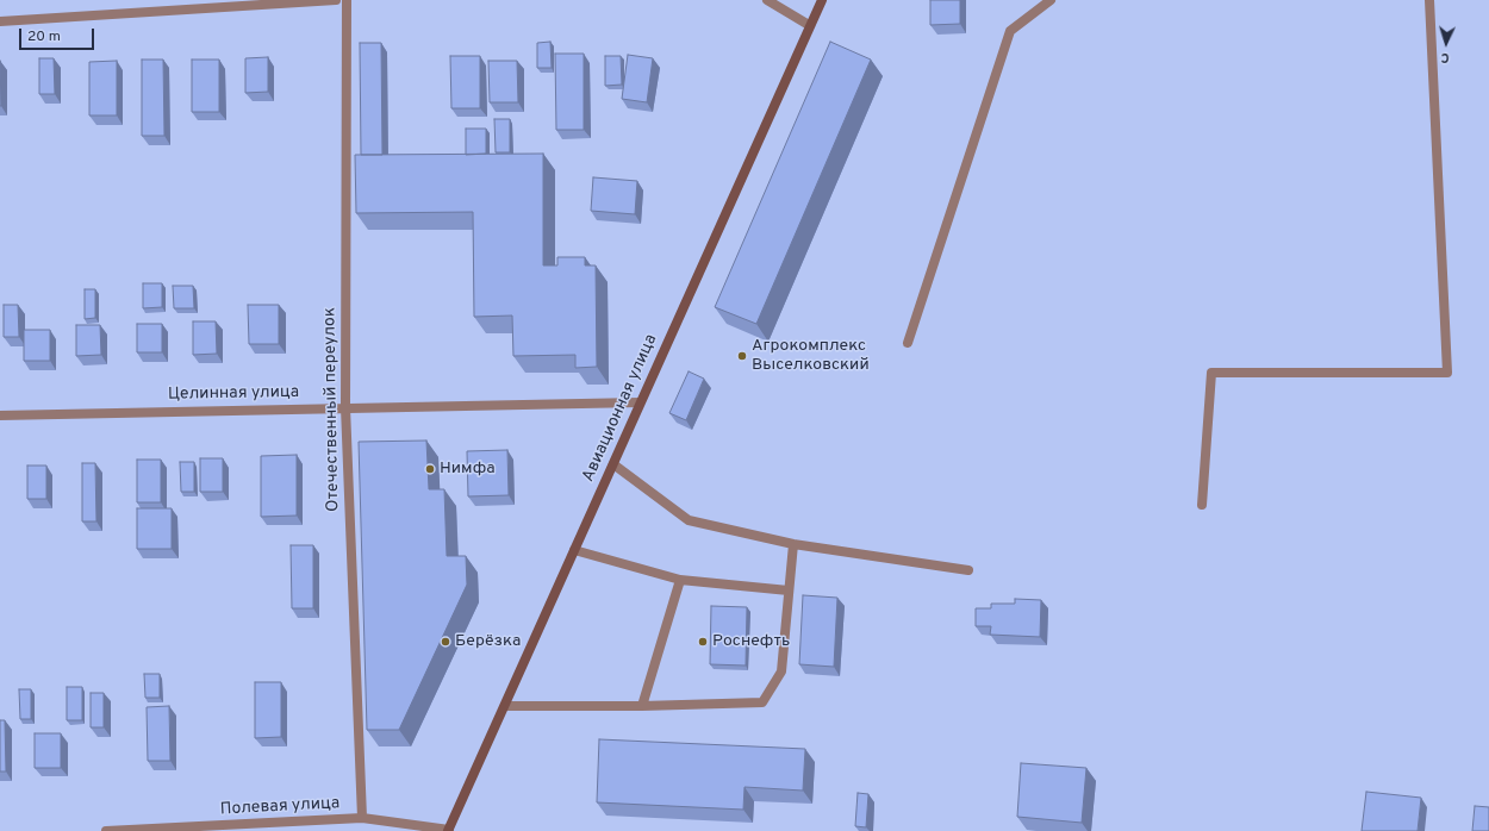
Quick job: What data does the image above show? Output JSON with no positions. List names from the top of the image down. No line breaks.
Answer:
{"streets":{"main road":["Авиационная улица"],"street":["Целинная улица","Отечественный переулок","Полевая улица"]},"crossings":[["Целинная улица","Авиационная улица"],["Целинная улица","Отечественный переулок"],["Авиационная улица","Полевая улица"],["Отечественный переулок","Полевая улица"]],"places":["Агрокомплекс Выселковский","Нимфа","Берёзка","Роснефть"],"scale_bar":"20 m","north":"bottom"}
